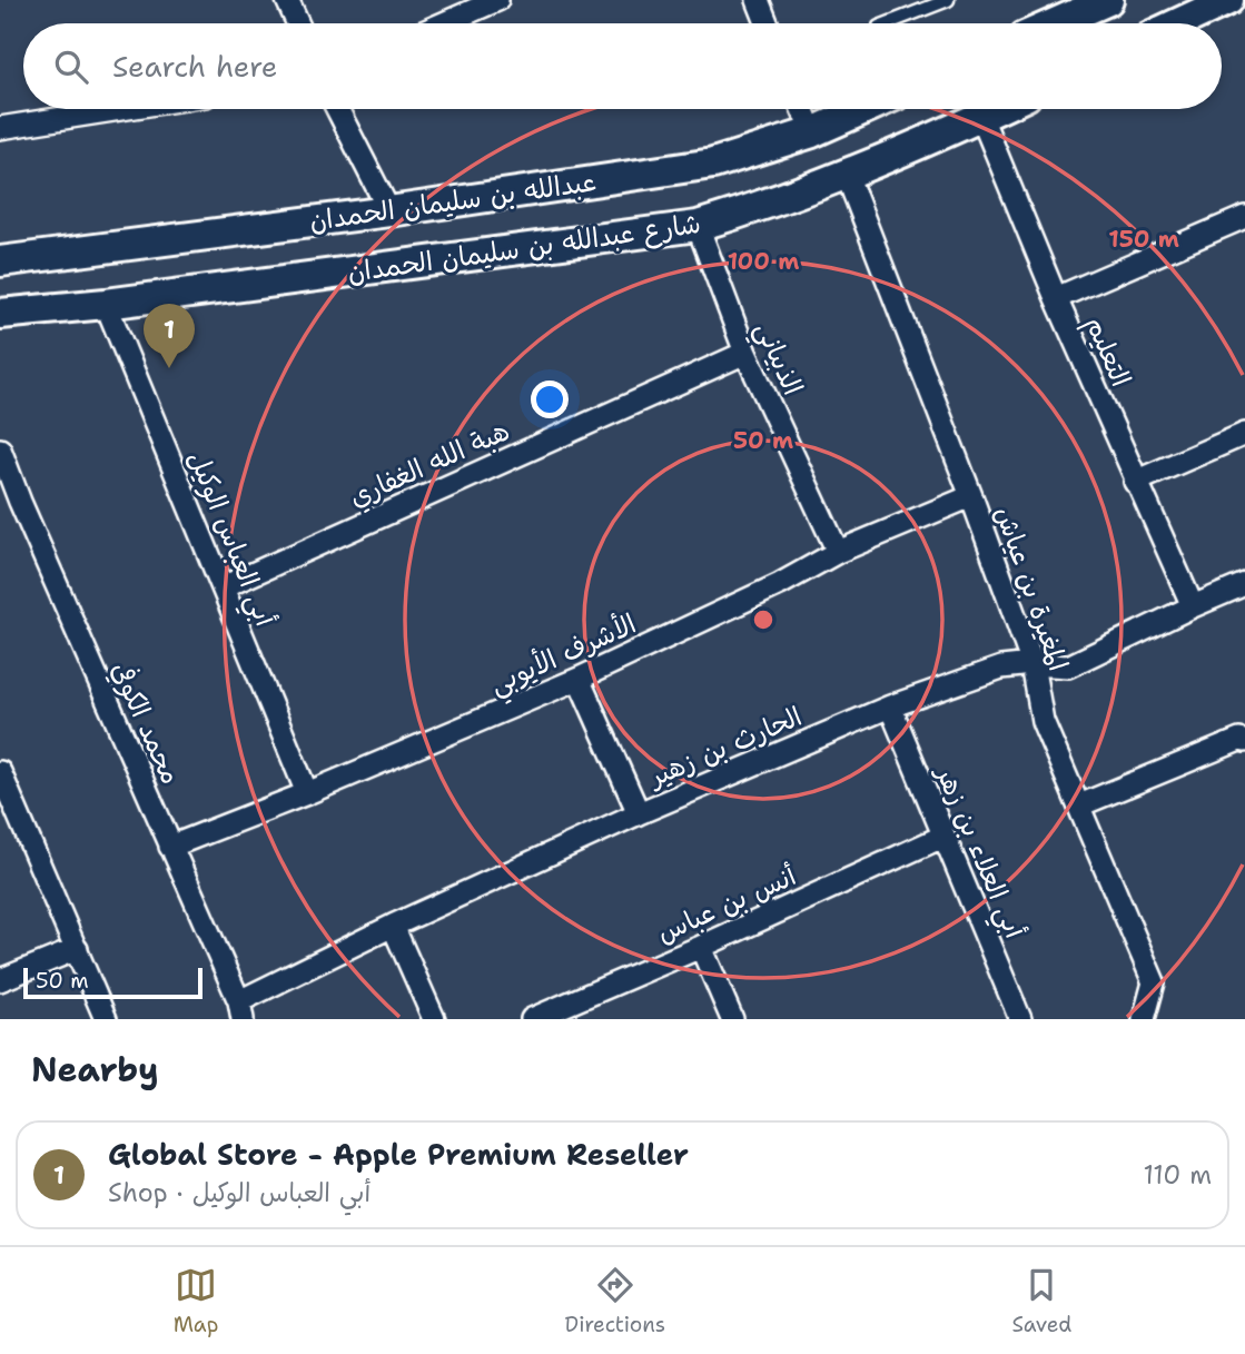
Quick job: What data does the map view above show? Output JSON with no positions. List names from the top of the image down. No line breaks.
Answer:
{"streets":{"street":["عبدالله بن سليمان الحمدان","شارع عبدالله بن سليمان الحمدان","التعليم","الذبياني","هبة الله الغفاري","أبي العباس الوكيل","المغيرة بن عياش","الأشرف الأيوبي","محمد الكوفي","الحارث بن زهير","أبي العلاء بن زهر","أنس بن عباس"]},"crossings":[["شارع عبدالله بن سليمان الحمدان","التعليم"],["شارع عبدالله بن سليمان الحمدان","الذبياني"],["شارع عبدالله بن سليمان الحمدان","أبي العباس الوكيل"],["شارع عبدالله بن سليمان الحمدان","المغيرة بن عياش"],["التعليم","الحارث بن زهير"],["الذبياني","هبة الله الغفاري"],["الذبياني","الأشرف الأيوبي"],["هبة الله الغفاري","أبي العباس الوكيل"],["أبي العباس الوكيل","الأشرف الأيوبي"],["المغيرة بن عياش","الأشرف الأيوبي"],["المغيرة بن عياش","الحارث بن زهير"],["الأشرف الأيوبي","محمد الكوفي"],["محمد الكوفي","الحارث بن زهير"],["الحارث بن زهير","أبي العلاء بن زهر"],["أبي العلاء بن زهر","أنس بن عباس"]],"scale_bar":"50 m","page":{"search":"Search here","pins":"1","scale":"50 m","heading":"Nearby","list":[{"mark":"1","name":"Global Store - Apple Premium Reseller","note":"Shop · أبي العباس الوكيل","value":"110 m"}],"nav":["Map","Directions","Saved"]},"rings":["150 m","100 m","50 m"]}
